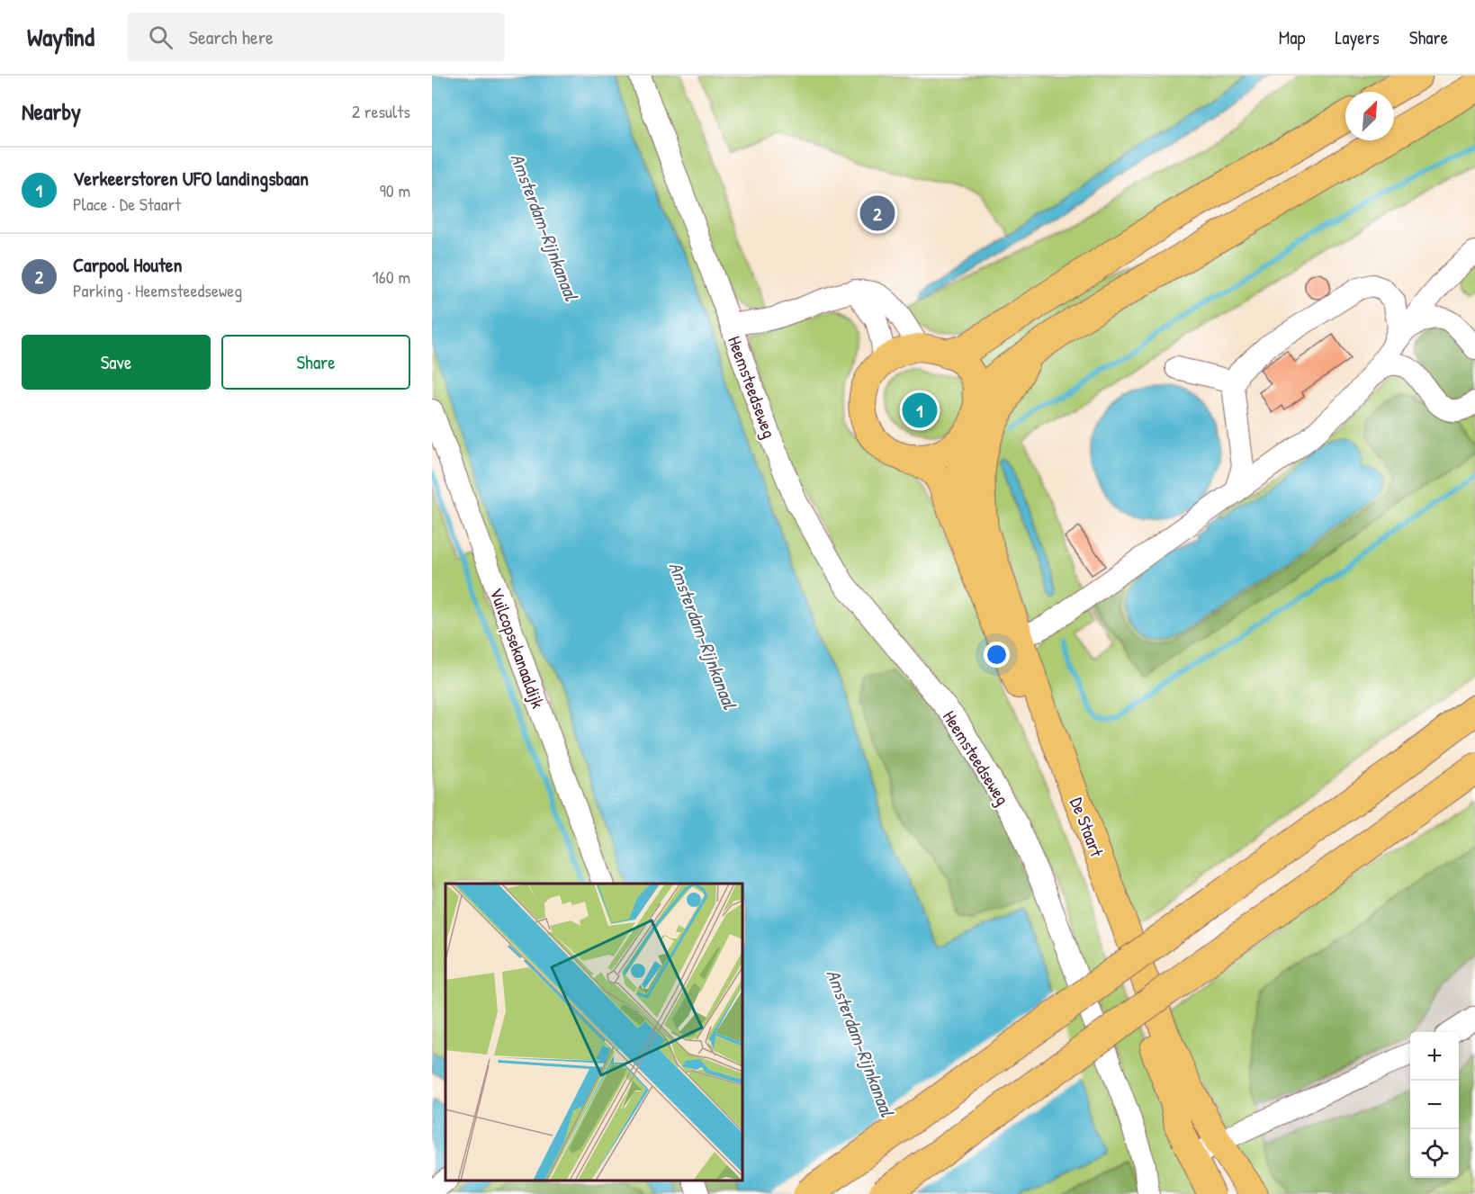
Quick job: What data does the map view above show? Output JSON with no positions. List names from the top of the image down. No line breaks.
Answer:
{"streets":{"main road":["De Staart"],"street":["Heemsteedseweg","Vuilcopsekanaaldijk"]},"crossings":[["Heemsteedseweg","De Staart"]],"water":["Amsterdam-Rijnkanaal"],"north":"top right","page":{"header":"Wayfind","search":"Search here","nav":["Map","Layers","Share"],"heading":["Nearby","2 results"],"list":[{"mark":"1","name":"Verkeerstoren UFO landingsbaan","note":"Place · De Staart","value":"90 m"},{"mark":"2","name":"Carpool Houten","note":"Parking · Heemsteedseweg","value":"160 m"}],"pins":["2","1"],"buttons":["Save","Share"],"map_buttons":["+","−"]}}
